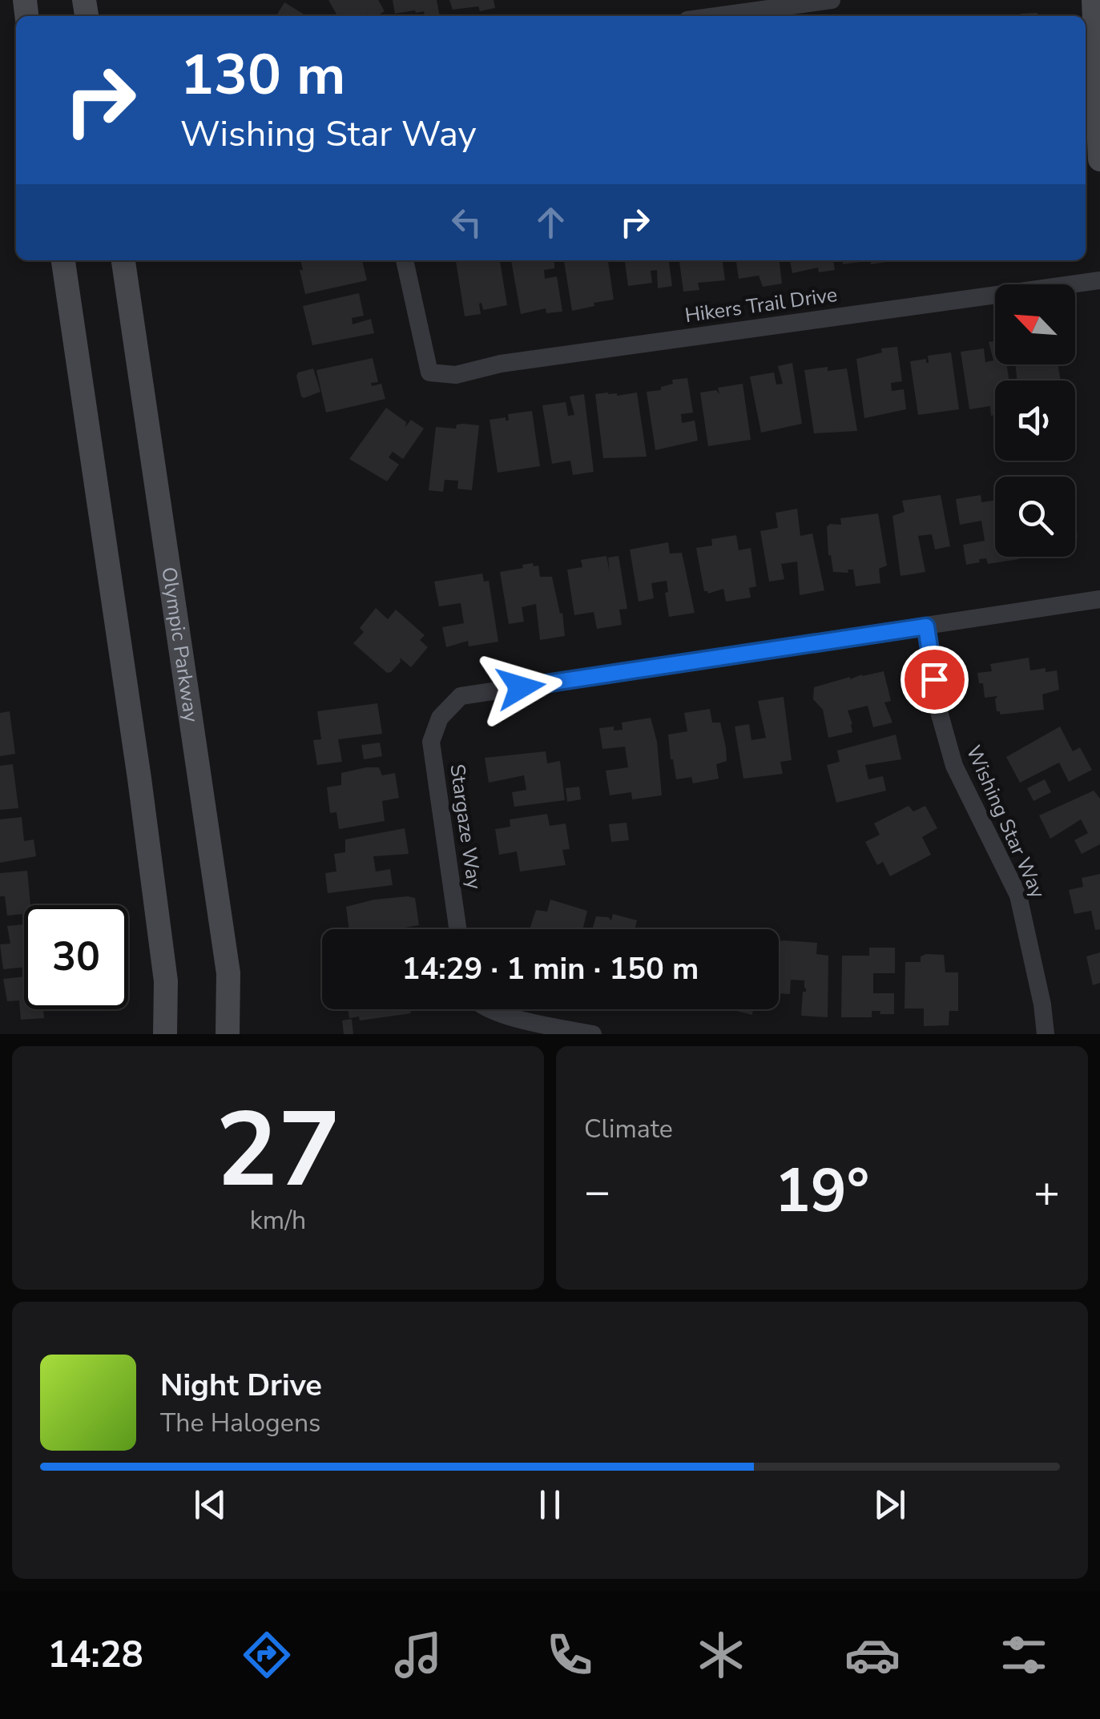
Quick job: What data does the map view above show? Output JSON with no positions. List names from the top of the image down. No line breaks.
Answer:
{"streets":{"main road":["Olympic Parkway"],"street":["Hikers Trail Drive","Wishing Star Way","Stargaze Way"]},"crossings":[["Wishing Star Way","Stargaze Way"]],"north":"top left","page":{"turn":["130 m","Wishing Star Way"],"limit":"30","trip":"14:29 · 1 min · 150 m","tile":[["27","km/h"],"Climate"],"heat":["−","19°","+"],"song":["Night Drive","The Halogens"],"tabs":"14:28"}}
